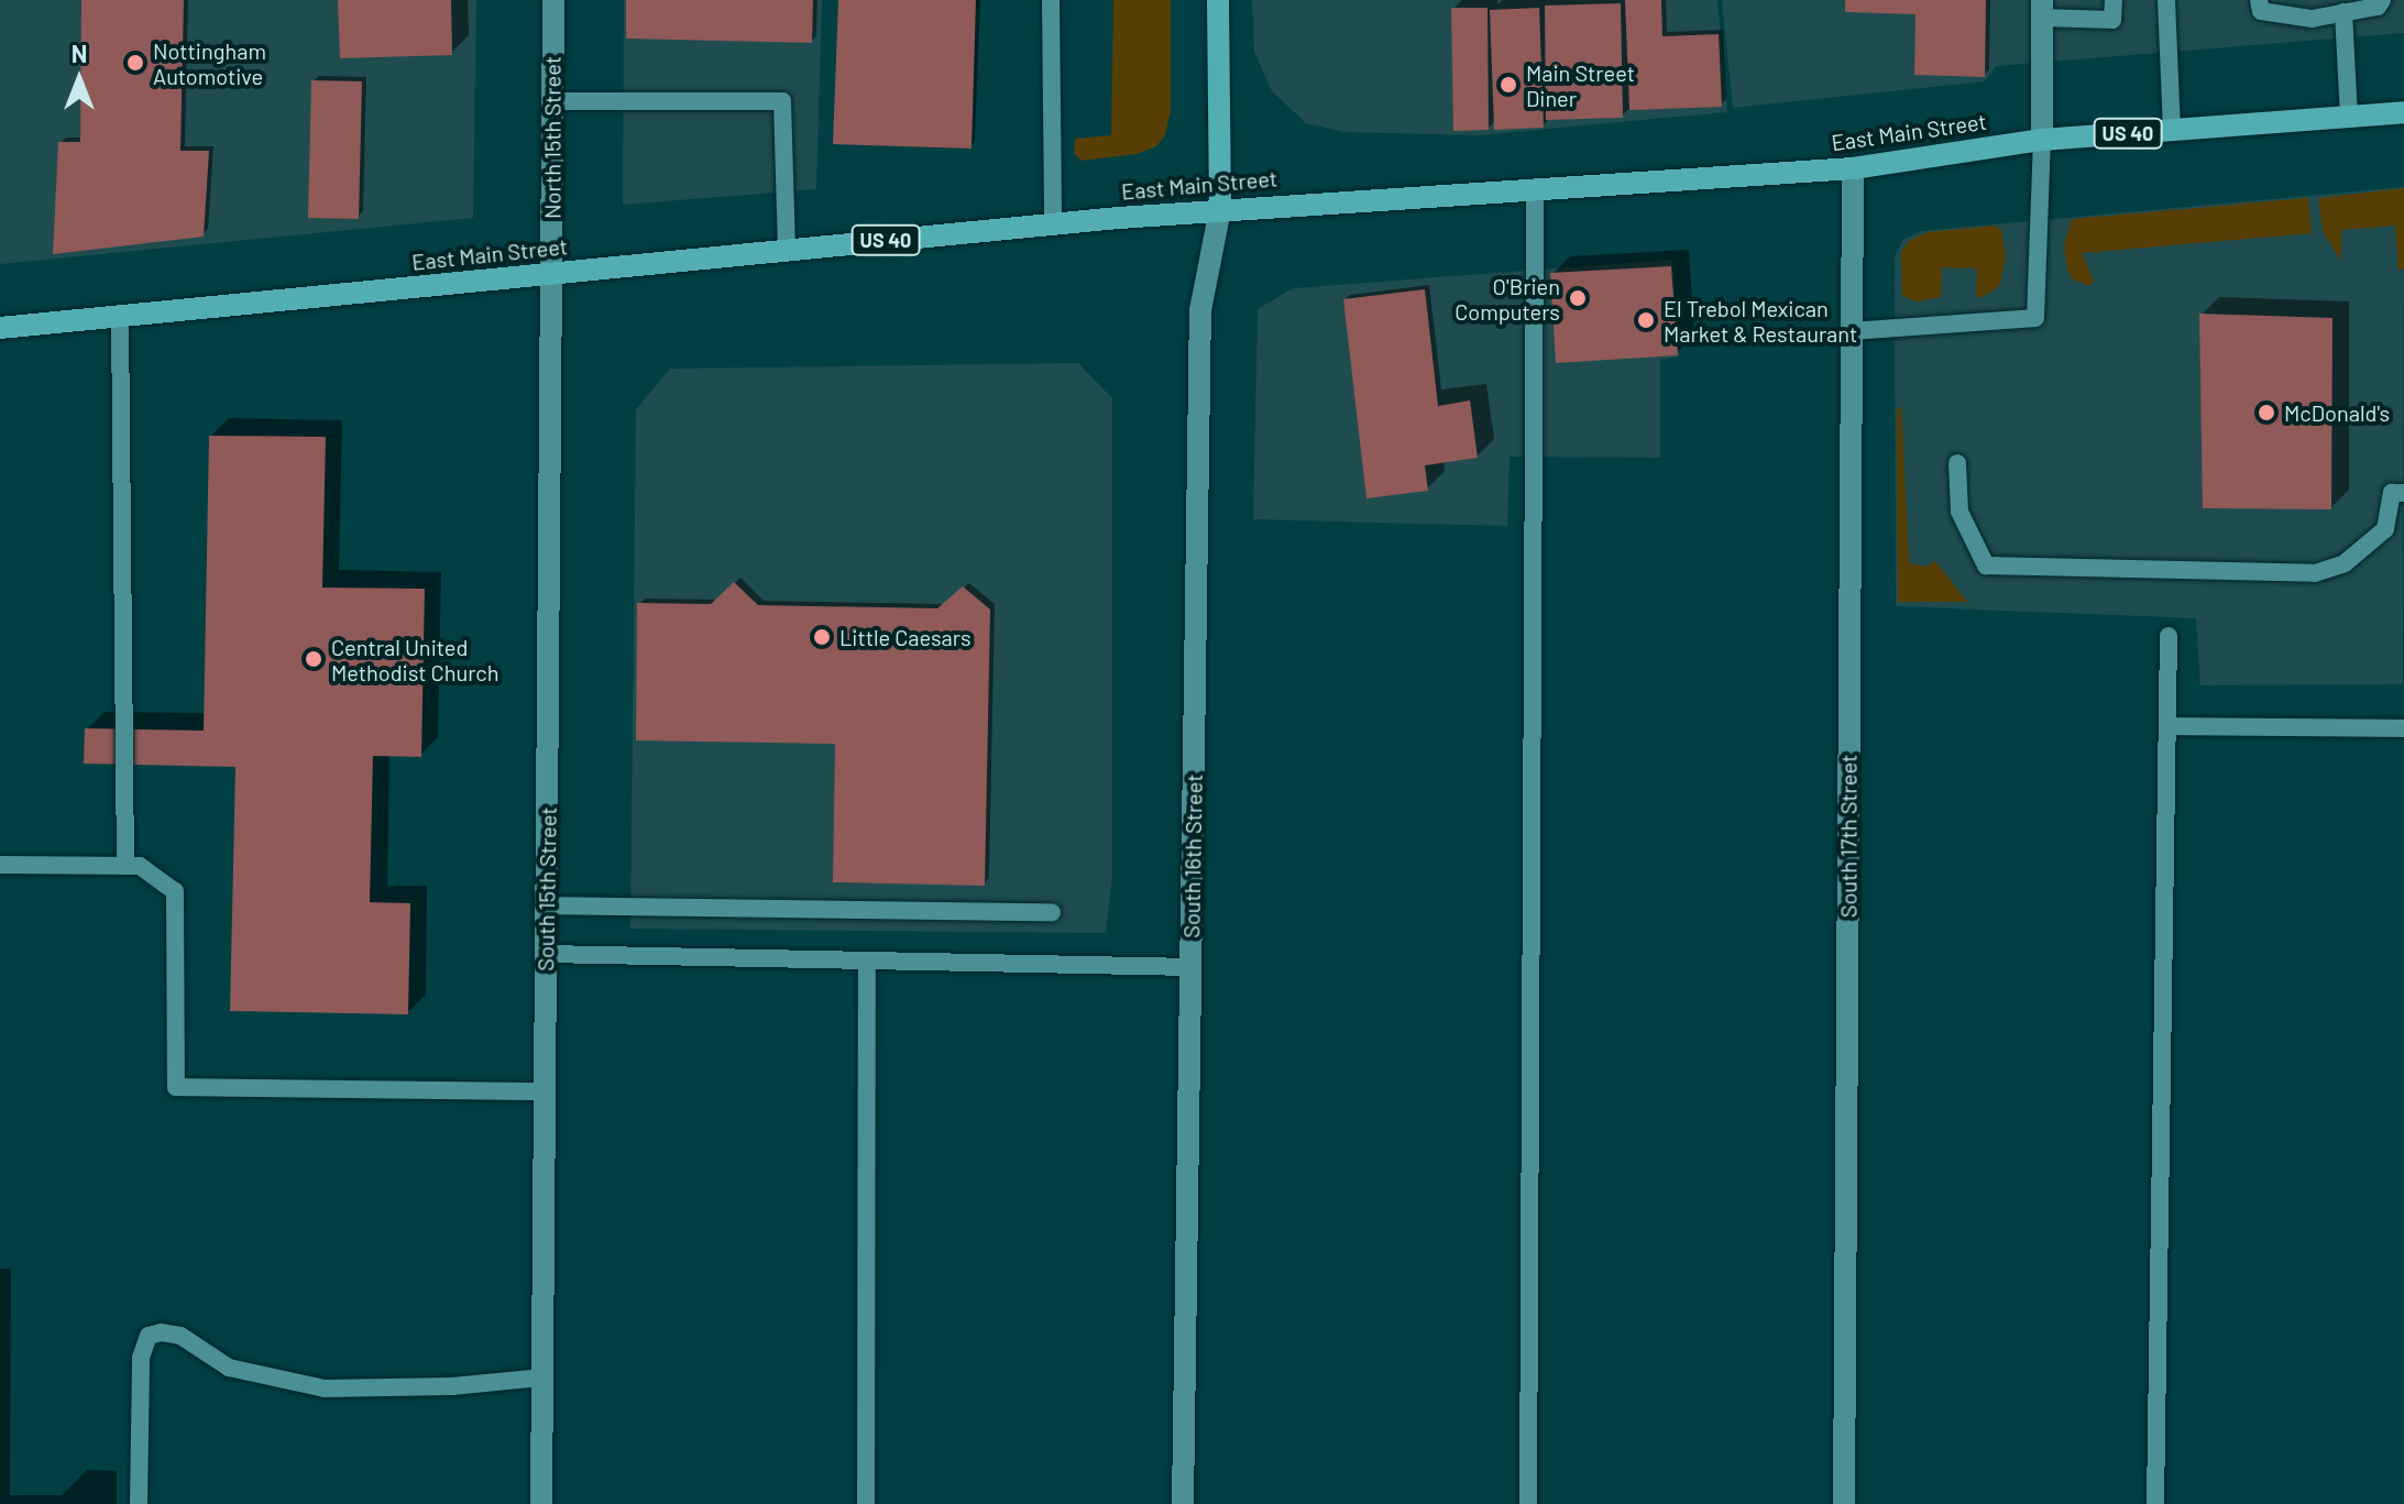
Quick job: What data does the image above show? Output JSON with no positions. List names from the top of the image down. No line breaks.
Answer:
{"streets":{"main road":["East Main Street","US 40"],"street":["North 15th Street","South 17th Street","South 16th Street","South 15th Street"]},"crossings":[["East Main Street","North 15th Street"],["East Main Street","South 17th Street"],["East Main Street","South 16th Street"],["East Main Street","South 15th Street"],["North 15th Street","South 15th Street"]],"places":["Nottingham Automotive","Main Street Diner","O'Brien Computers","El Trebol Mexican Market & Restaurant","McDonald's","Little Caesars","Central United Methodist Church"],"north":"top"}
